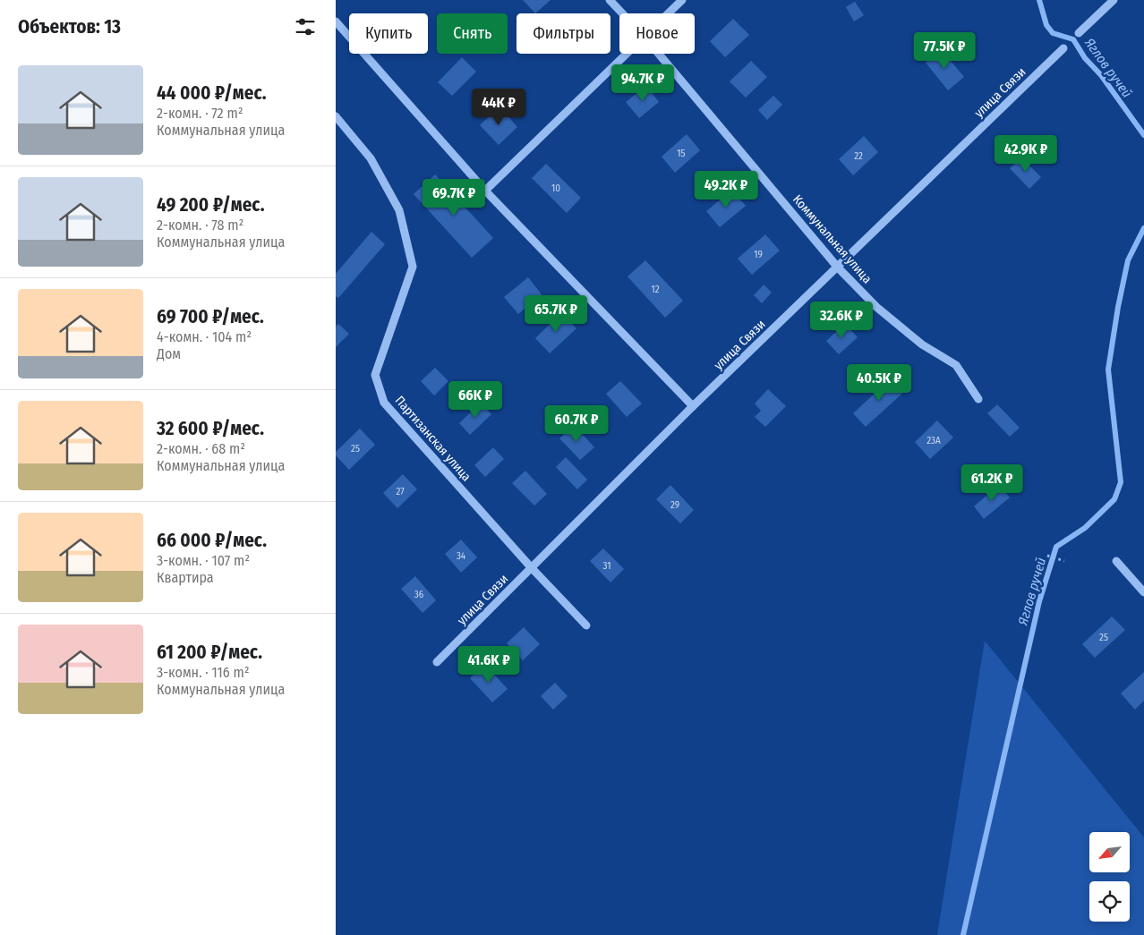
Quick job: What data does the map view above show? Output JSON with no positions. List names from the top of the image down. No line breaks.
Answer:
{"streets":{"street":["улица Связи","Коммунальная улица","Партизанская улица"]},"crossings":[["улица Связи","Коммунальная улица"],["улица Связи","Партизанская улица"]],"water":["Яглов ручей"],"house_numbers":["15","22","10","19","12","23А","25","27","29","34","31","36","25"],"north":"bottom left","page":{"heading":"Объектов: 13","chip":["Купить","Снять","Фильтры","Новое"],"price":["77.5K ₽","94.7K ₽","44K ₽","42.9K ₽","49.2K ₽","69.7K ₽","65.7K ₽","32.6K ₽","40.5K ₽","66K ₽","60.7K ₽","61.2K ₽","41.6K ₽"],"list":[{"name":"44 000 ₽/мес.","note":"2-комн. · 72 m² · Коммунальная улица"},{"name":"49 200 ₽/мес.","note":"2-комн. · 78 m² · Коммунальная улица"},{"name":"69 700 ₽/мес.","note":"4-комн. · 104 m² · Дом"},{"name":"32 600 ₽/мес.","note":"2-комн. · 68 m² · Коммунальная улица"},{"name":"66 000 ₽/мес.","note":"3-комн. · 107 m² · Квартира"},{"name":"61 200 ₽/мес.","note":"3-комн. · 116 m² · Коммунальная улица"}]}}
